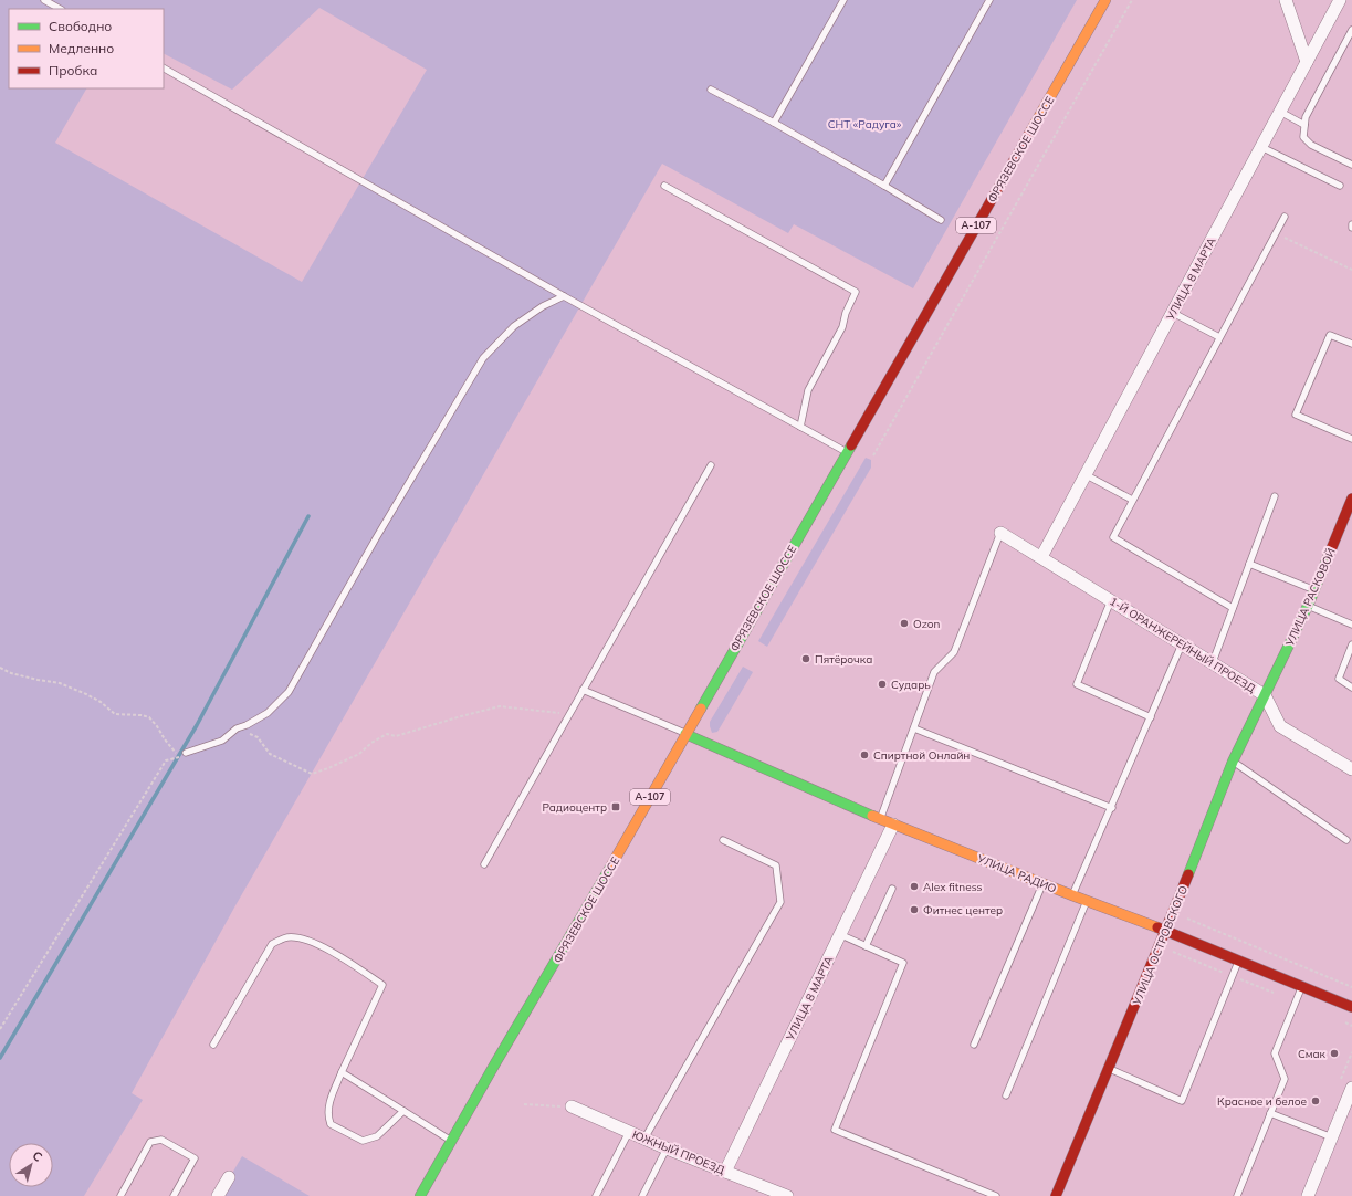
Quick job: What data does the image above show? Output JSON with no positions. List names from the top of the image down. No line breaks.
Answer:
{"streets":{"main road":["ФРЯЗЕВСКОЕ ШОССЕ","А-107","УЛИЦА РАСКОВОЙ","УЛИЦА РАДИО","УЛИЦА ОСТРОВСКОГО"],"street":["УЛИЦА 8 МАРТА","1-Й ОРАНЖЕРЕЙНЫЙ ПРОЕЗД","ЮЖНЫЙ ПРОЕЗД"]},"crossings":[["ФРЯЗЕВСКОЕ ШОССЕ","УЛИЦА РАДИО"],["УЛИЦА 8 МАРТА","1-Й ОРАНЖЕРЕЙНЫЙ ПРОЕЗД"],["УЛИЦА 8 МАРТА","УЛИЦА РАДИО"],["УЛИЦА 8 МАРТА","ЮЖНЫЙ ПРОЕЗД"],["УЛИЦА РАСКОВОЙ","1-Й ОРАНЖЕРЕЙНЫЙ ПРОЕЗД"],["УЛИЦА РАСКОВОЙ","УЛИЦА ОСТРОВСКОГО"],["1-Й ОРАНЖЕРЕЙНЫЙ ПРОЕЗД","УЛИЦА ОСТРОВСКОГО"],["УЛИЦА РАДИО","УЛИЦА ОСТРОВСКОГО"]],"parks":["СНТ «Радуга»"],"places":{"other":["Ozon","Пятёрочка","Сударь","Спиртной Онлайн","Alex fitness","Фитнес центер","Смак","Красное и белое"],"transit":["Радиоцентр"]},"legend":["Свободно","Медленно","Пробка"],"north":"top right"}
